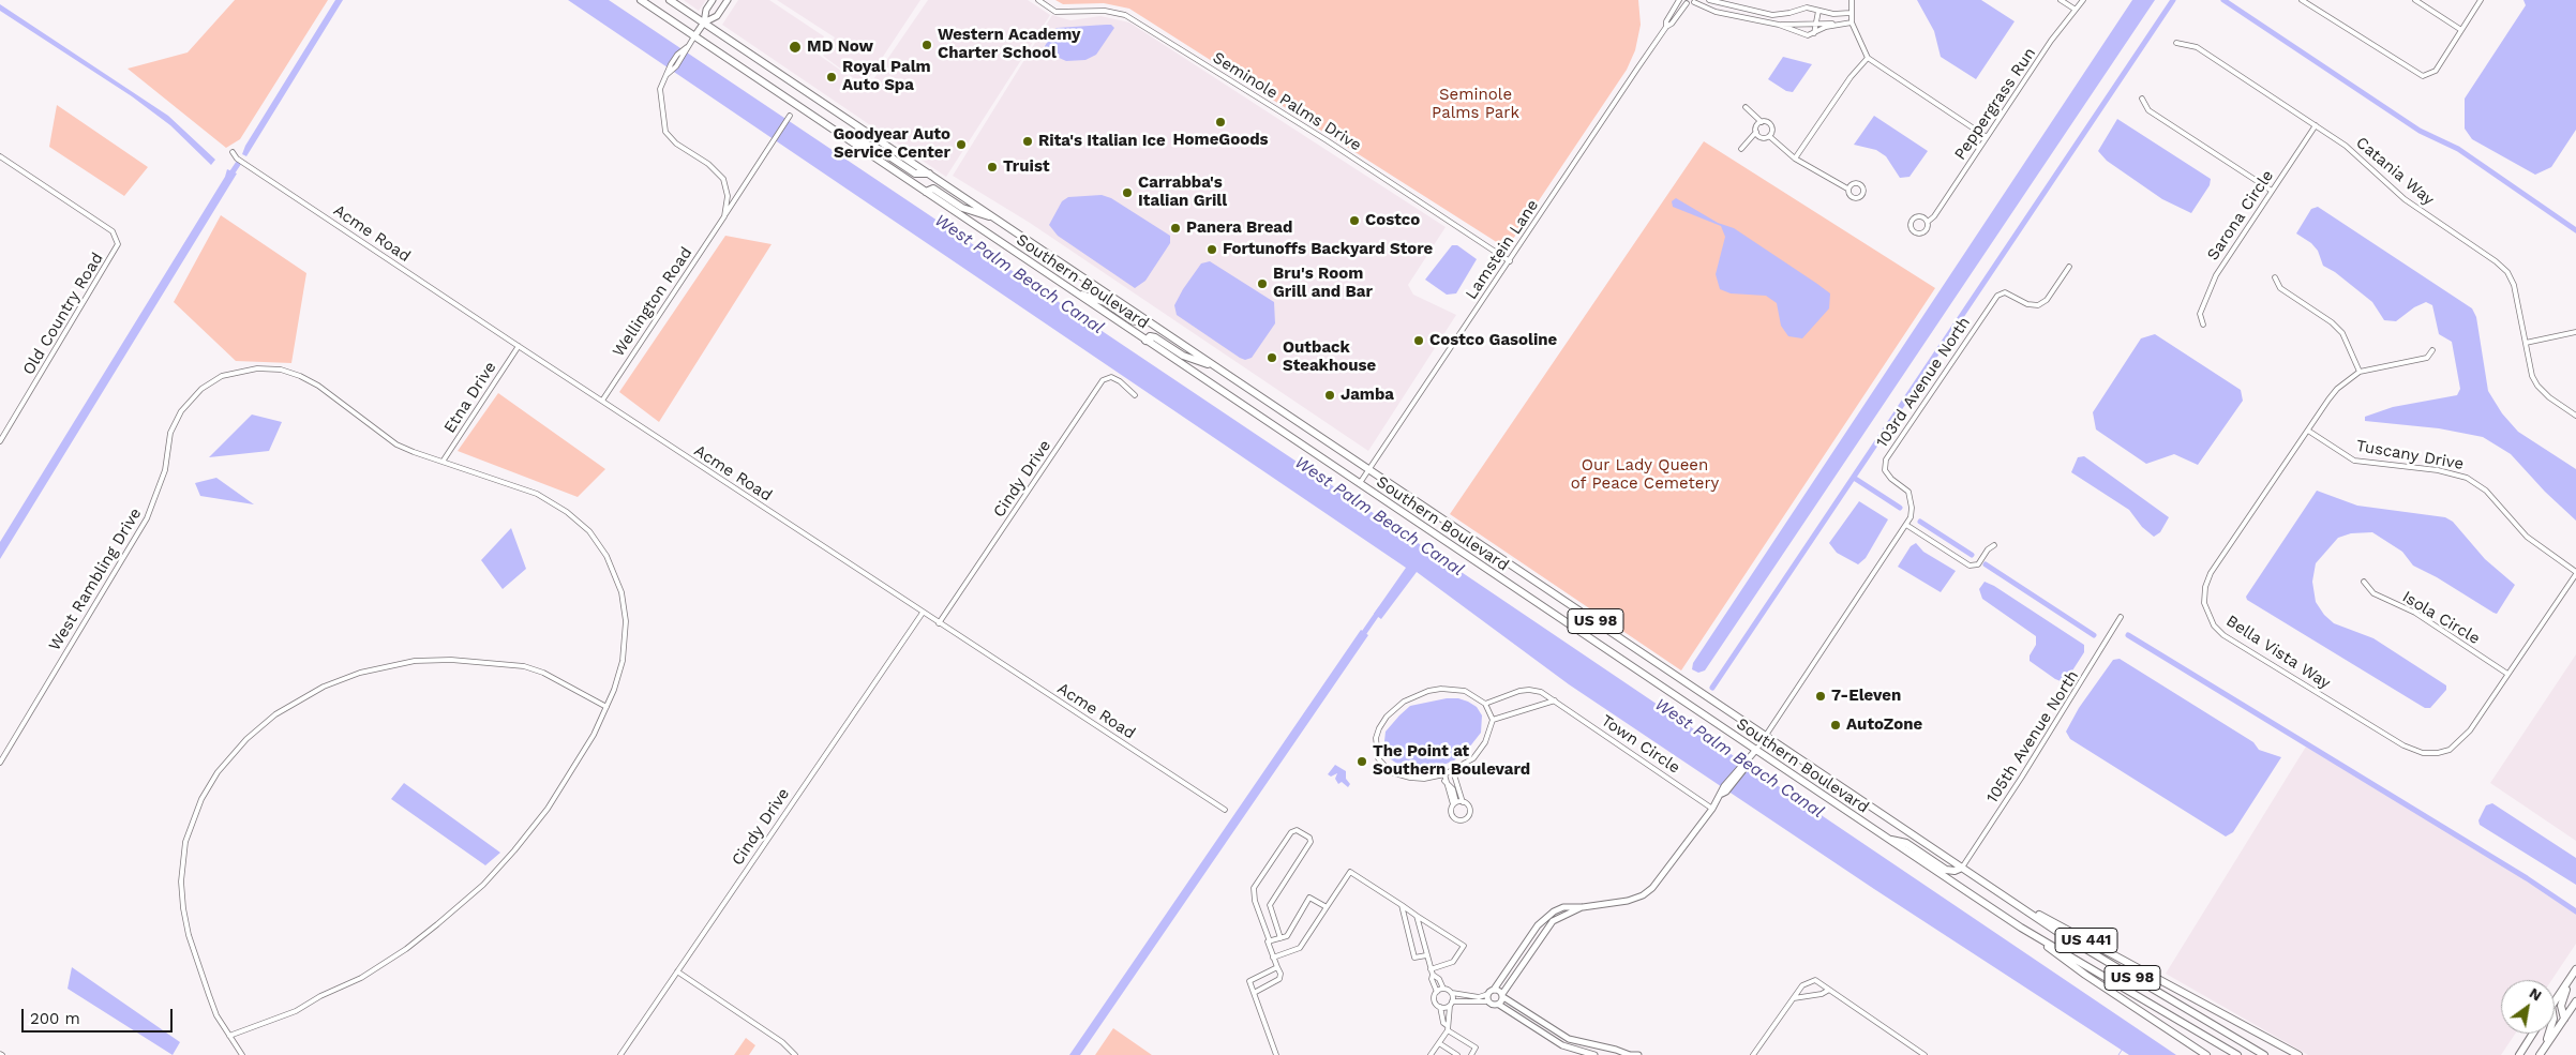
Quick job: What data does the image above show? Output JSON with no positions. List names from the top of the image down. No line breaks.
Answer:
{"streets":{"main road":["Southern Boulevard","US 98","US 441"],"street":["Seminole Palms Drive","Peppergrass Run","Catania Way","Sarona Circle","Acme Road","Lamstein Lane","Wellington Road","Old Country Road","103rd Avenue North","Etna Drive","Tuscany Drive","Cindy Drive","West Rambling Drive","Isola Circle","Bella Vista Way","105th Avenue North","Town Circle"]},"crossings":[["Seminole Palms Drive","Lamstein Lane"],["Catania Way","Sarona Circle"],["Acme Road","Wellington Road"],["Acme Road","Etna Drive"],["Acme Road","Cindy Drive"],["Lamstein Lane","Southern Boulevard"],["Southern Boulevard","Wellington Road"],["Southern Boulevard","103rd Avenue North"],["Southern Boulevard","105th Avenue North"],["Southern Boulevard","US 441"],["Etna Drive","West Rambling Drive"],["Tuscany Drive","Bella Vista Way"],["Isola Circle","Bella Vista Way"]],"water":["West Palm Beach Canal"],"parks":["Seminole Palms Park","Our Lady Queen of Peace Cemetery"],"places":["Western Academy Charter School","MD Now","Royal Palm Auto Spa","HomeGoods","Rita's Italian Ice","Goodyear Auto Service Center","Truist","Carrabba's Italian Grill","Costco","Panera Bread","Fortunoffs Backyard Store","Bru's Room Grill and Bar","Costco Gasoline","Outback Steakhouse","Jamba","7-Eleven","AutoZone","The Point at Southern Boulevard"],"scale_bar":"200 m","north":"top right"}
